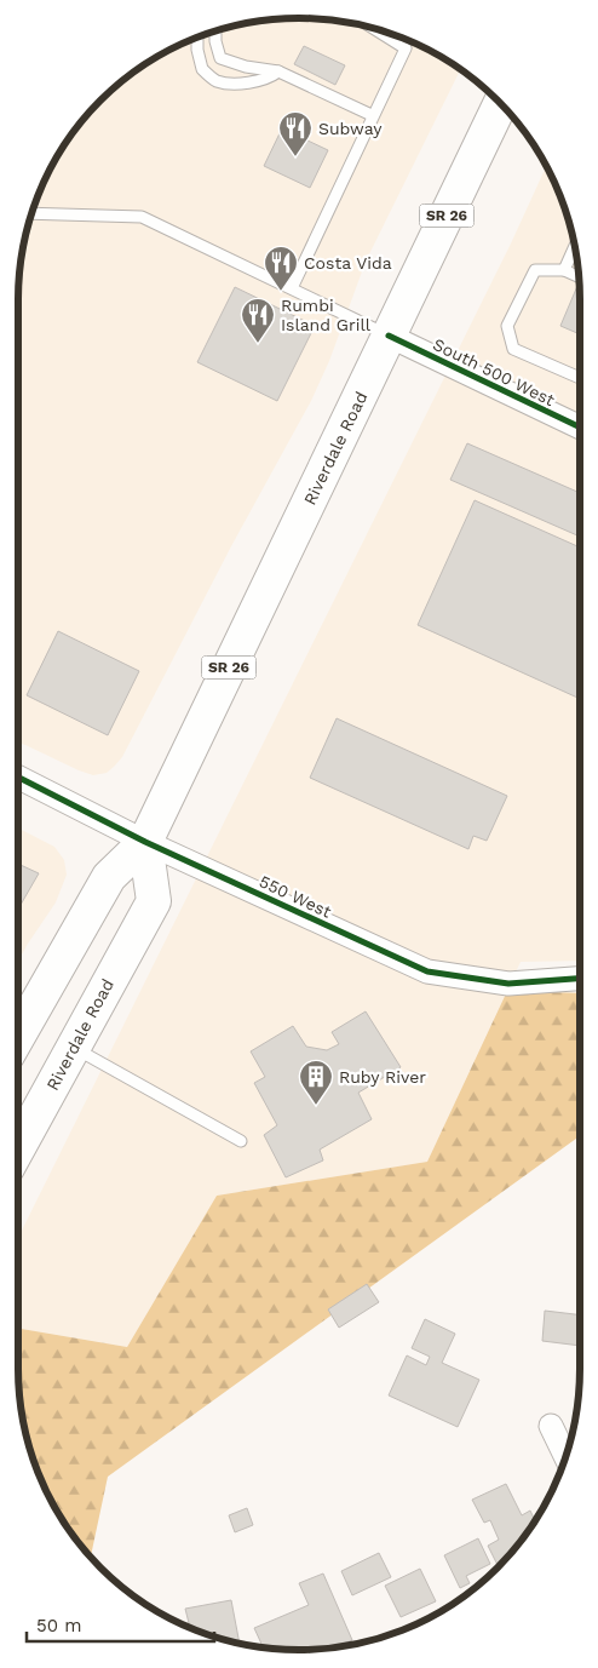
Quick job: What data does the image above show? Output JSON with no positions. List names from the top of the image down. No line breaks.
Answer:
{"streets":{"main road":["SR 26","Riverdale Road"],"street":["South 500 West","550 West"]},"crossings":[["SR 26","Riverdale Road"],["SR 26","550 West"],["South 500 West","Riverdale Road"],["Riverdale Road","550 West"]],"places":{"restaurant":["Subway","Costa Vida","Rumbi Island Grill"],"building":["Ruby River"]},"scale_bar":"50 m"}
